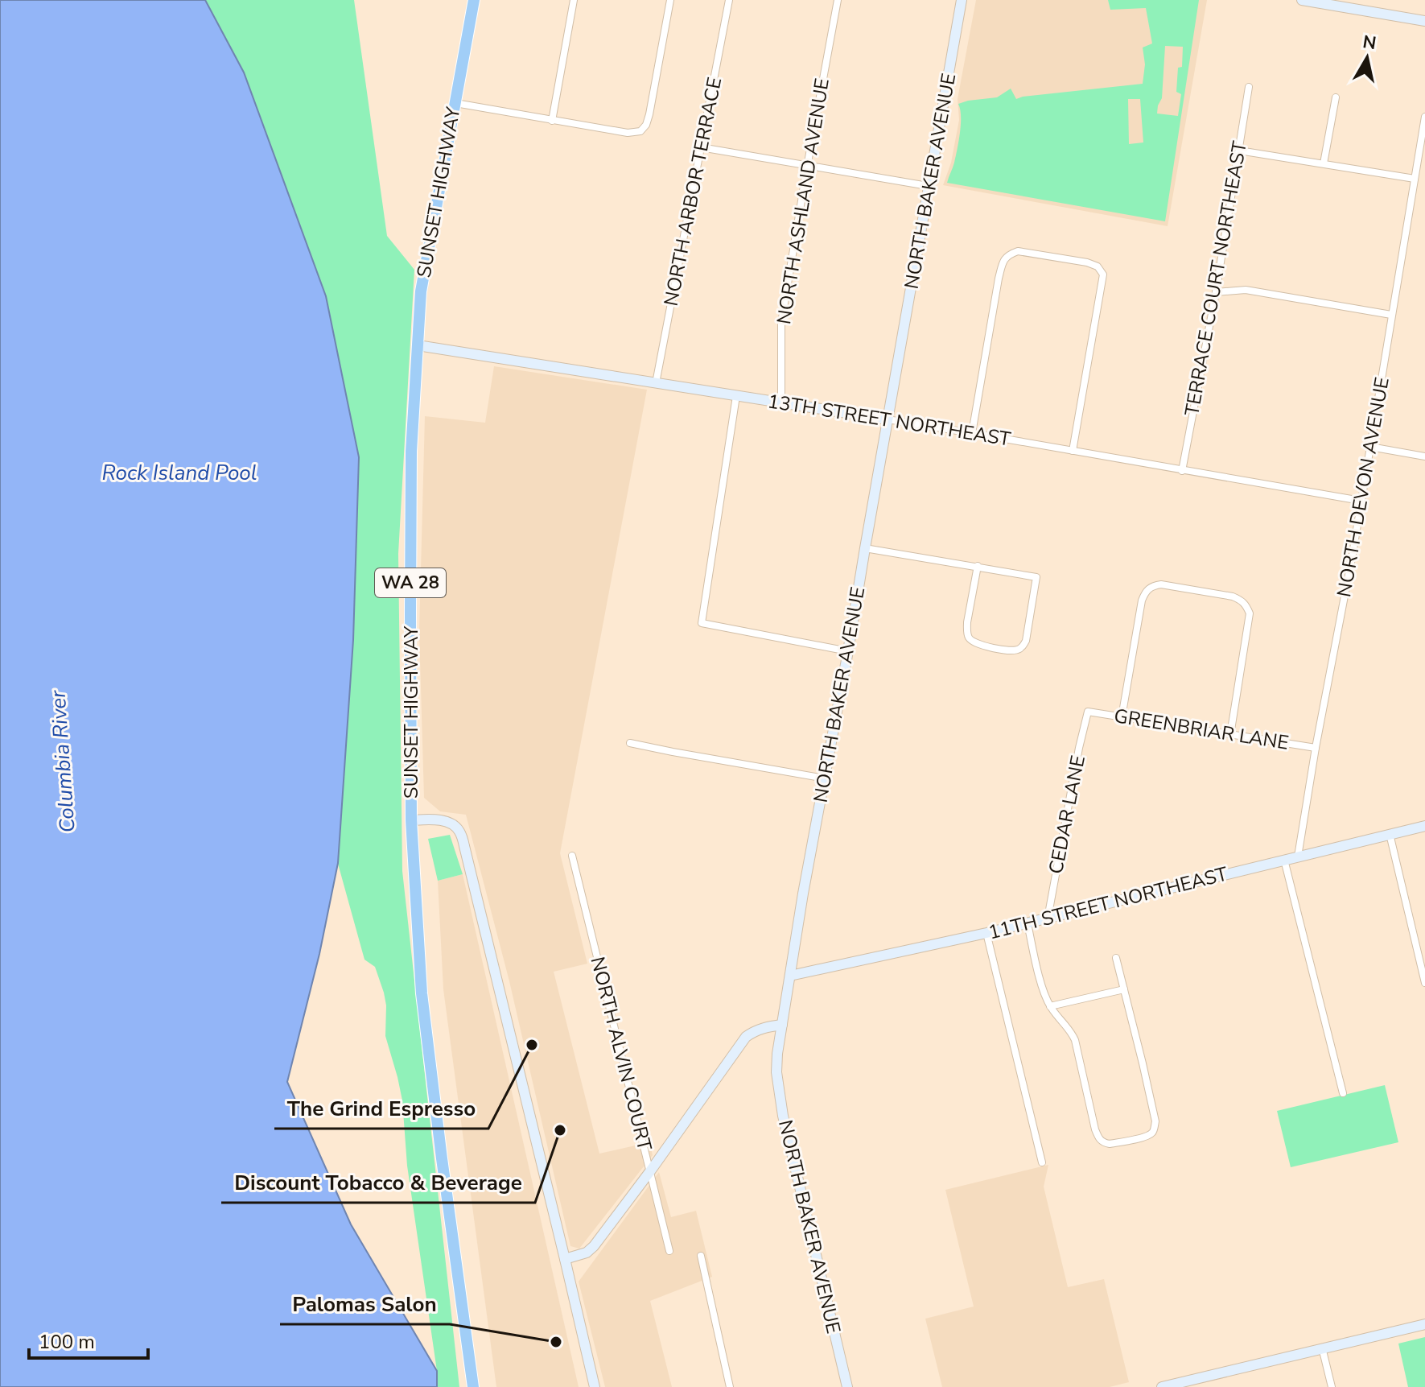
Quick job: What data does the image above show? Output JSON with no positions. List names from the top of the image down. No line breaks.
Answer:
{"streets":{"highway":["SUNSET HIGHWAY","WA 28"],"main road":["NORTH BAKER AVENUE","13TH STREET NORTHEAST","11TH STREET NORTHEAST"],"street":["NORTH ARBOR TERRACE","NORTH ASHLAND AVENUE","TERRACE COURT NORTHEAST","NORTH DEVON AVENUE","GREENBRIAR LANE","CEDAR LANE","NORTH ALVIN COURT"]},"crossings":[["NORTH BAKER AVENUE","13TH STREET NORTHEAST"],["NORTH BAKER AVENUE","11TH STREET NORTHEAST"],["NORTH ARBOR TERRACE","13TH STREET NORTHEAST"],["SUNSET HIGHWAY","13TH STREET NORTHEAST"],["NORTH ASHLAND AVENUE","13TH STREET NORTHEAST"],["TERRACE COURT NORTHEAST","13TH STREET NORTHEAST"],["13TH STREET NORTHEAST","NORTH DEVON AVENUE"],["NORTH DEVON AVENUE","GREENBRIAR LANE"],["NORTH DEVON AVENUE","11TH STREET NORTHEAST"],["GREENBRIAR LANE","CEDAR LANE"],["CEDAR LANE","11TH STREET NORTHEAST"]],"water":["Rock Island Pool","Columbia River"],"places":["The Grind Espresso","Discount Tobacco & Beverage","Palomas Salon"],"scale_bar":"100 m","north":"top"}
